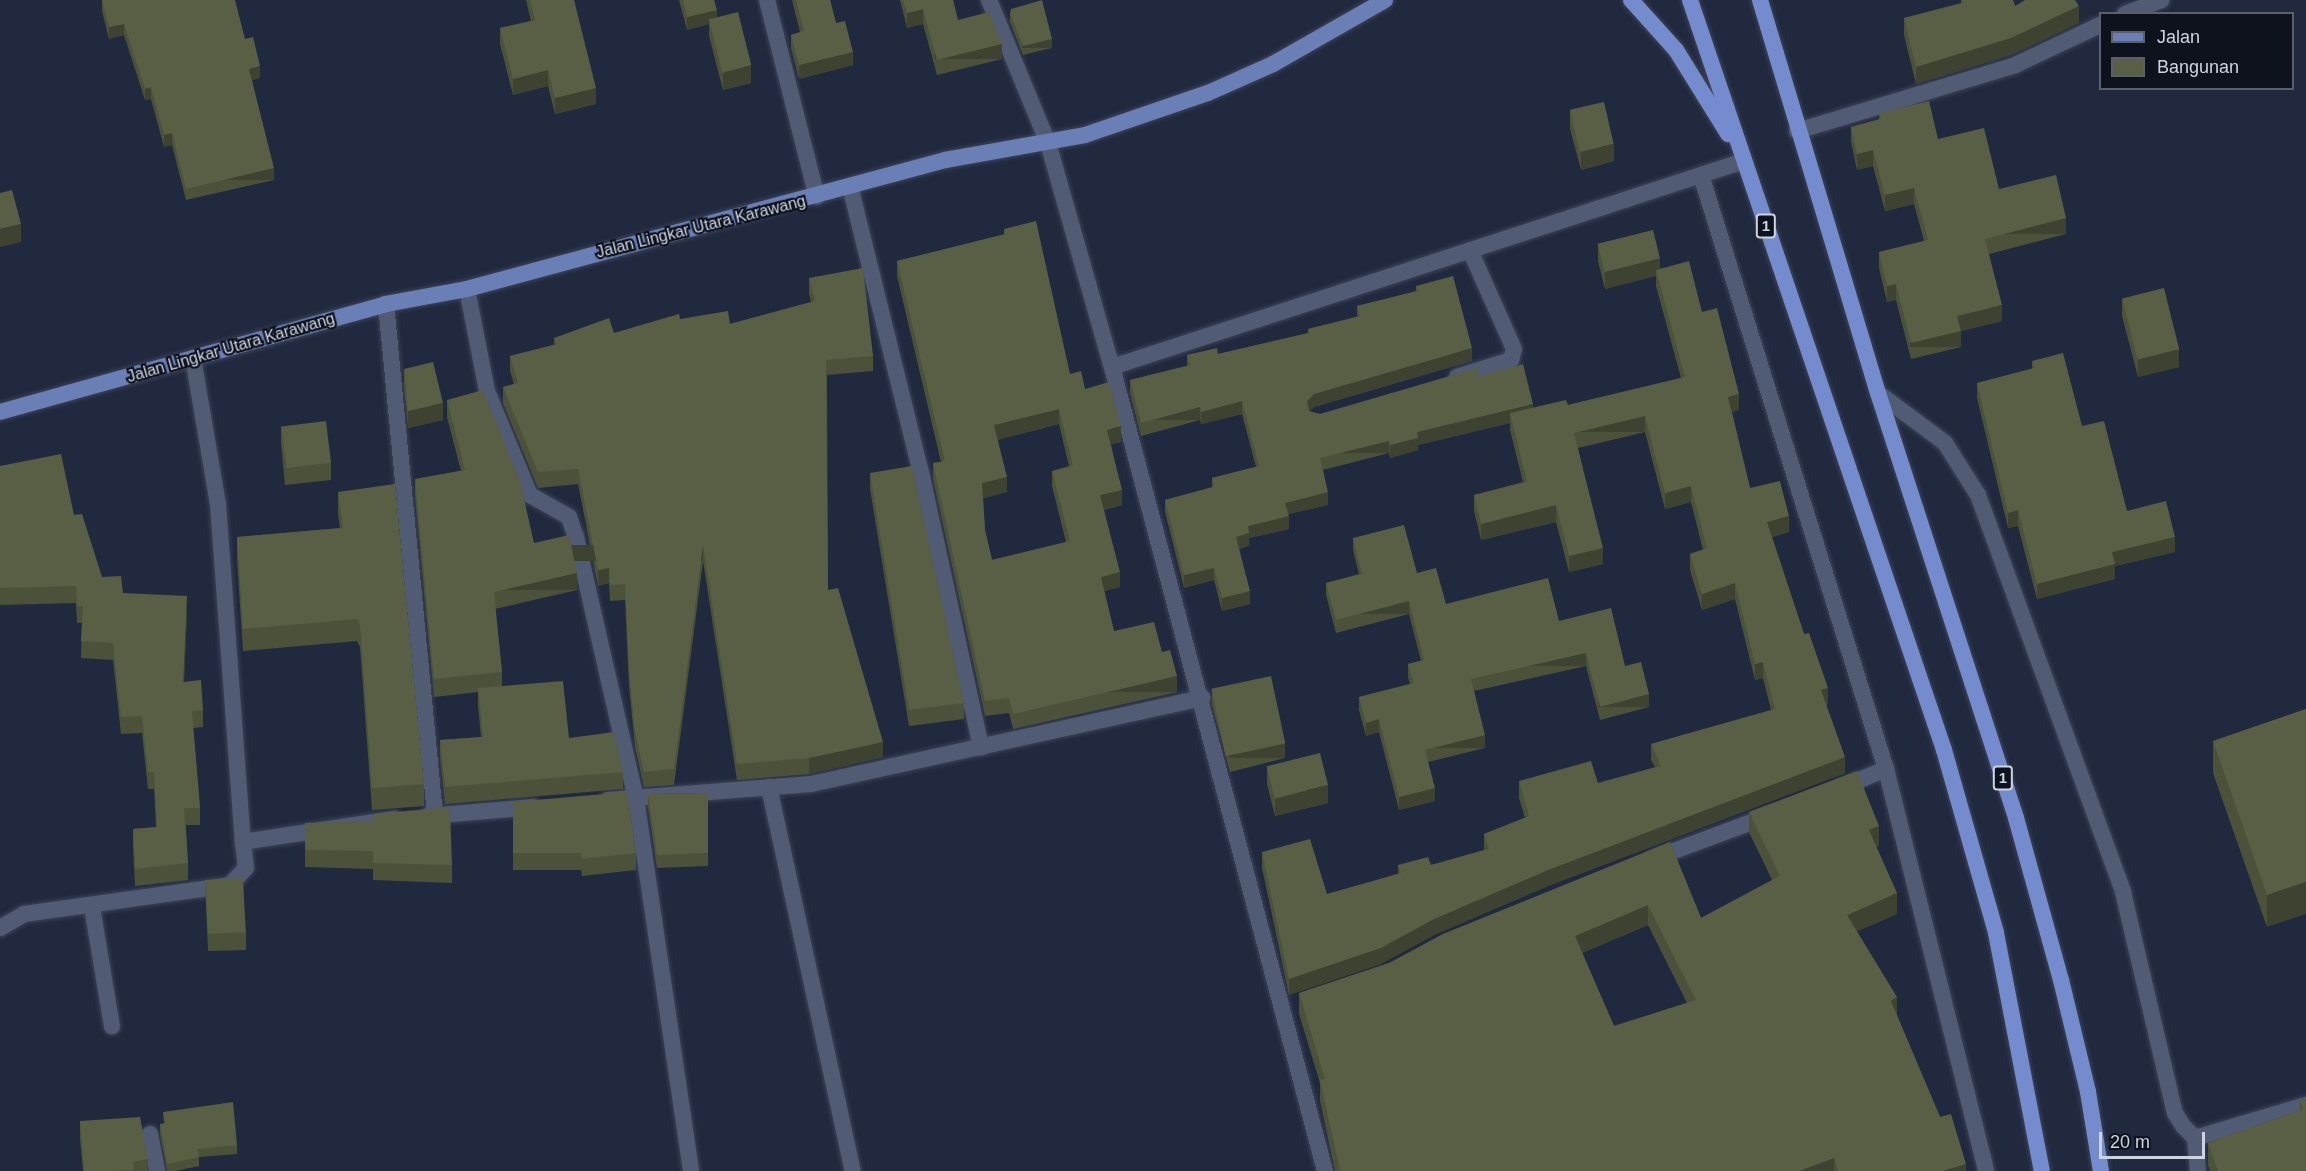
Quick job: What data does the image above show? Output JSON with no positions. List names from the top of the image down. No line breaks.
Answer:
{"streets":{"highway":["1"],"main road":["Jalan Lingkar Utara Karawang"]},"legend":["Jalan","Bangunan"],"scale_bar":"20 m"}
